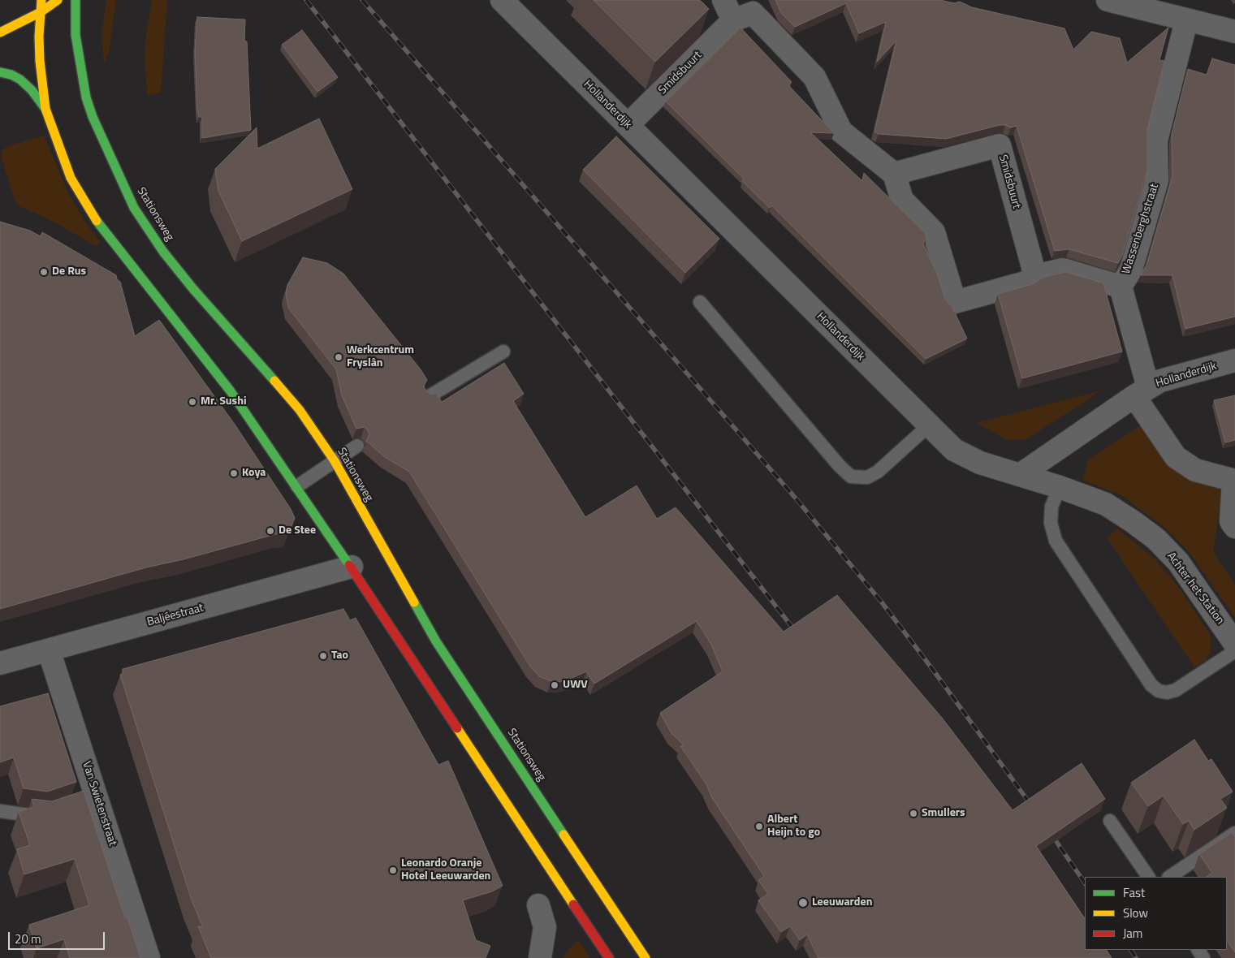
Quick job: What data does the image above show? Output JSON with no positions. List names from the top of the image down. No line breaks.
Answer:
{"streets":{"main road":["Stationsweg"],"street":["Smidsbuurt","Hollanderdijk","Wassenberghstraat","Achter het Station","Baljéestraat","Van Swietenstraat"]},"crossings":[["Smidsbuurt","Hollanderdijk"],["Hollanderdijk","Wassenberghstraat"],["Hollanderdijk","Achter het Station"],["Baljéestraat","Van Swietenstraat"]],"places":["De Rus","Werkcentrum Fryslân","Mr. Sushi","Koya","De Stee","Tao","UWV","Smullers","Albert Heijn to go","Leonardo Oranje Hotel Leeuwarden","Leeuwarden"],"legend":["Fast","Slow","Jam"],"scale_bar":"20 m"}
